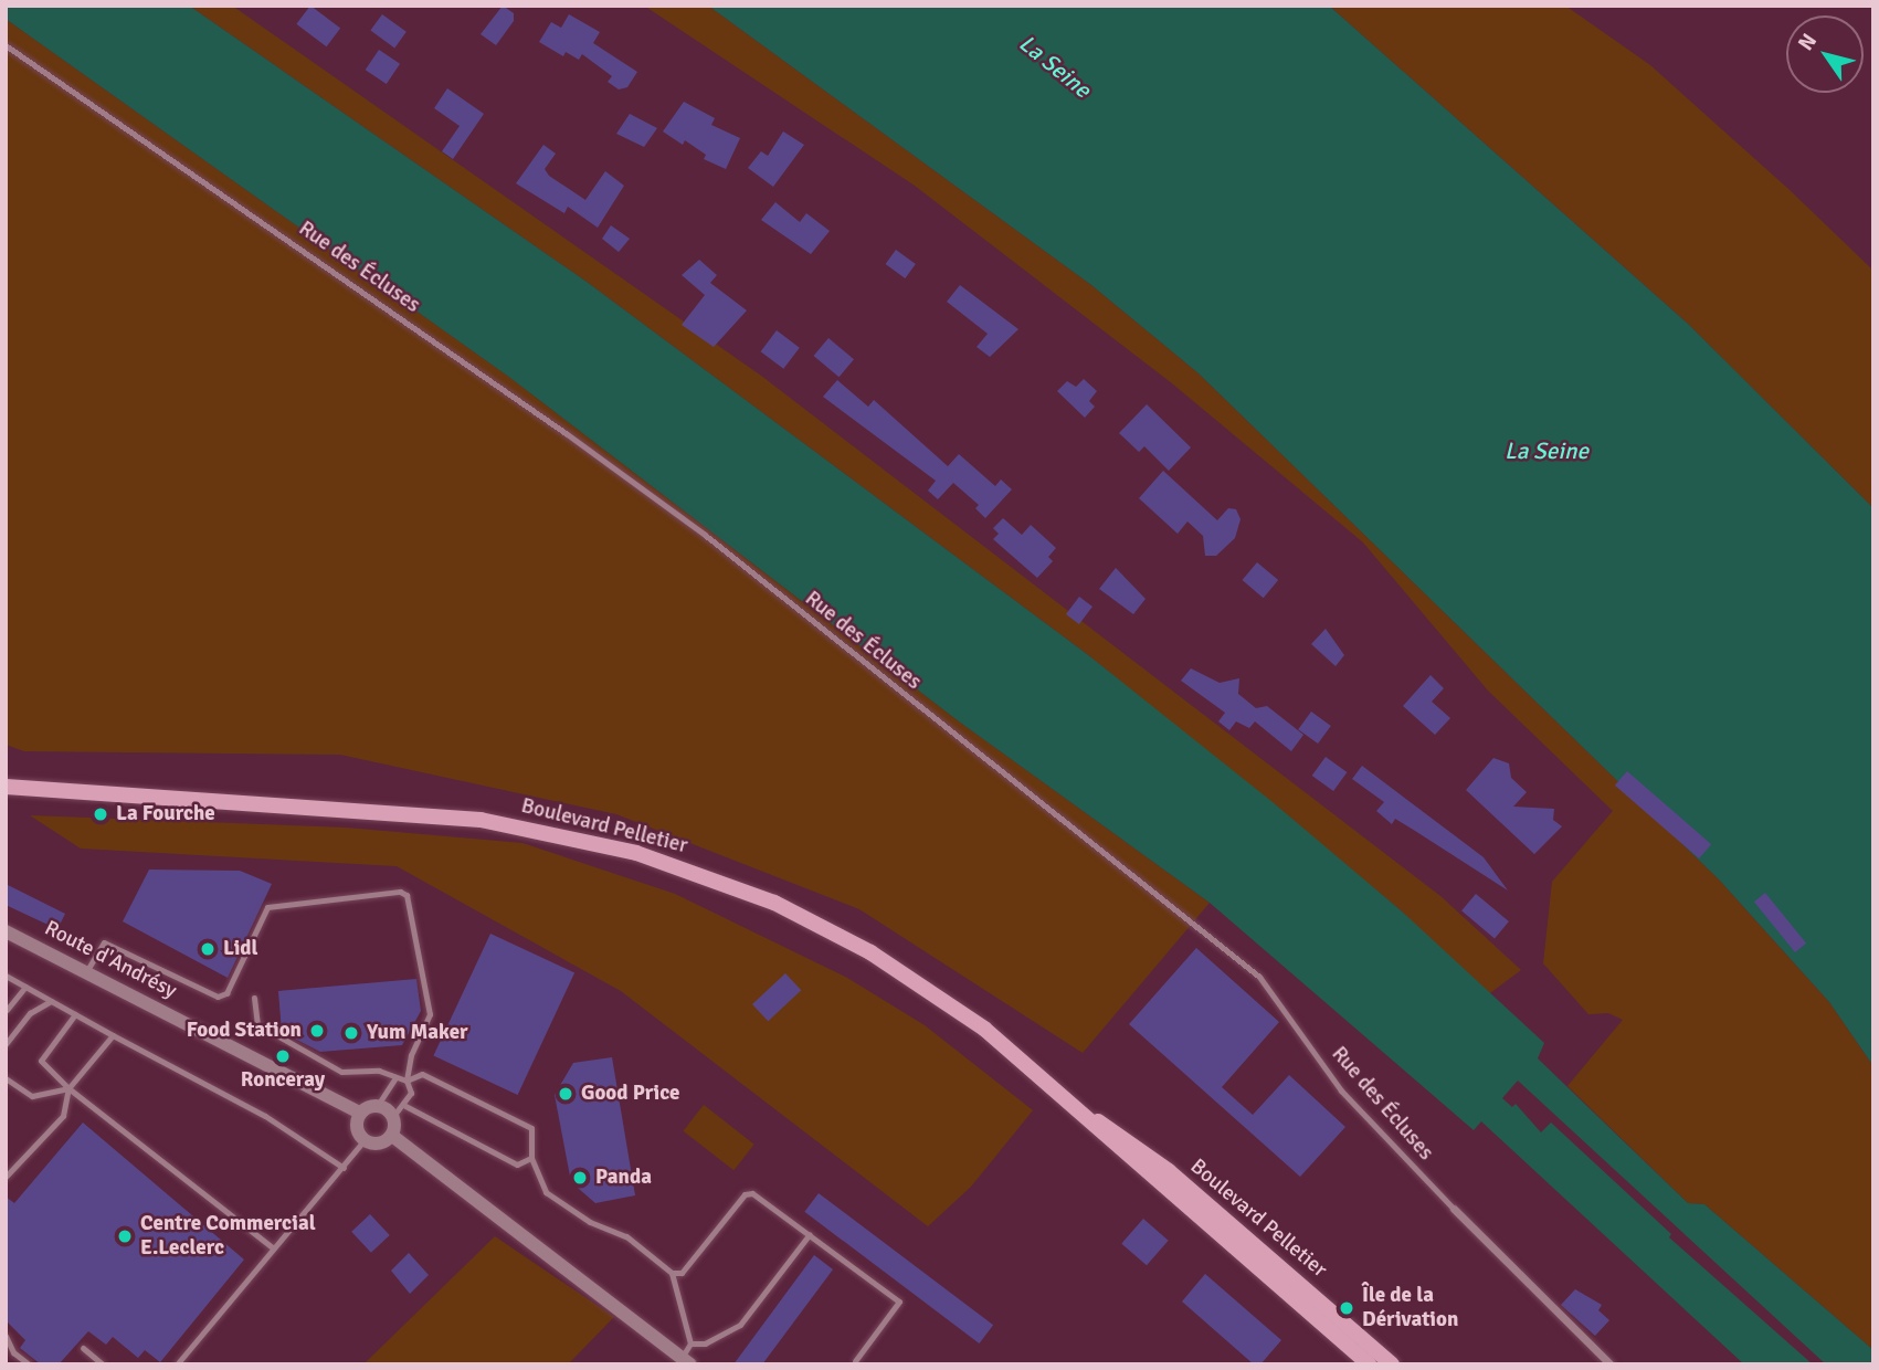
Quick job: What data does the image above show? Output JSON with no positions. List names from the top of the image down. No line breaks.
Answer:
{"streets":{"main road":["Boulevard Pelletier"],"street":["Rue des Écluses","Route d'Andrésy"]},"water":["La Seine"],"places":["La Fourche","Lidl","Food Station","Yum Maker","Ronceray","Good Price","Panda","Centre Commercial E.Leclerc","Île de la Dérivation"],"north":"top left"}
